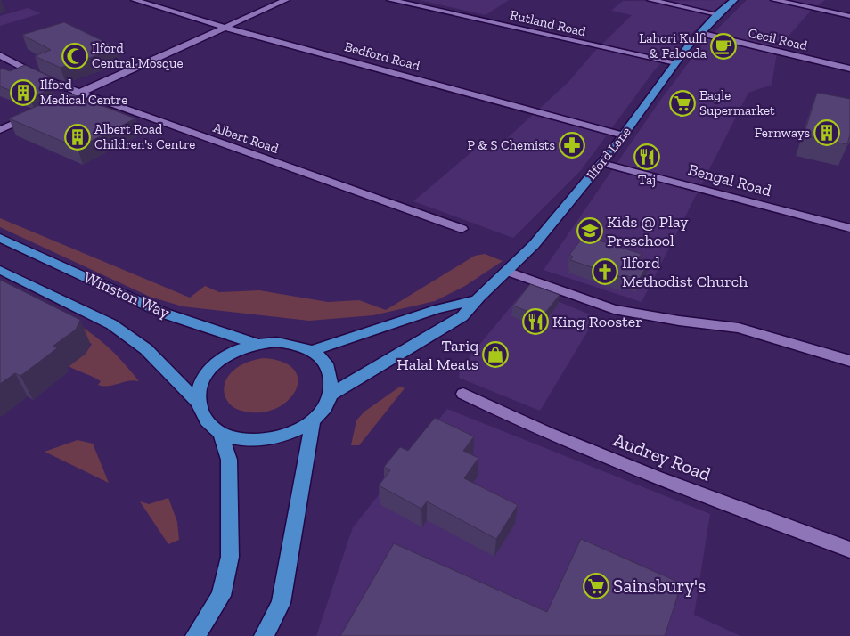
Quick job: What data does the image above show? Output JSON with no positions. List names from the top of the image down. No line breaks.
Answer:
{"streets":{"main road":["Ilford Lane","Winston Way"],"street":["Rutland Road","Cecil Road","Bedford Road","Albert Road","Bengal Road","Audrey Road"]},"crossings":[["Rutland Road","Ilford Lane"],["Cecil Road","Ilford Lane"],["Bedford Road","Ilford Lane"],["Ilford Lane","Bengal Road"],["Ilford Lane","Winston Way"]],"places":{"cafe":["Lahori Kulfi & Falooda"],"mosque":["Ilford Central Mosque"],"building":["Ilford Medical Centre","Fernways","Albert Road Children's Centre"],"supermarket":["Eagle Supermarket","Sainsbury's"],"pharmacy":["P & S Chemists"],"restaurant":["Taj","King Rooster"],"school or university":["Kids @ Play Preschool"],"church":["Ilford Methodist Church"],"shop":["Tariq Halal Meats"]}}
